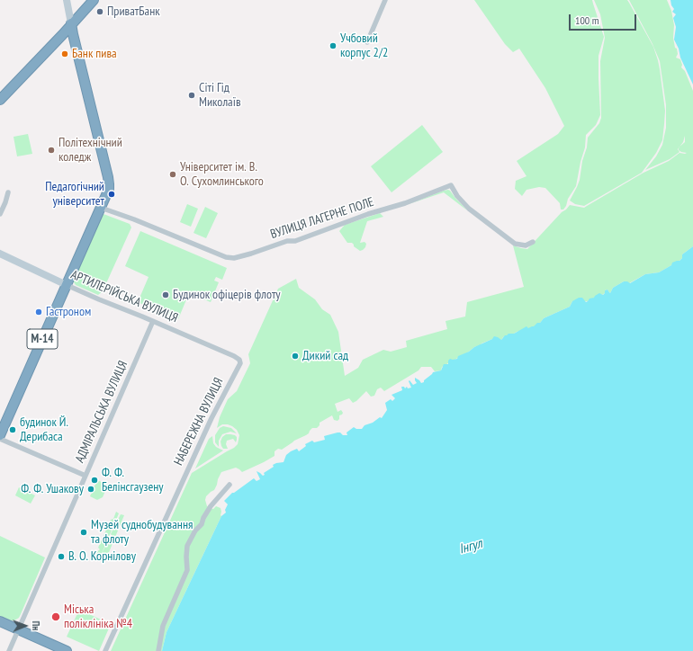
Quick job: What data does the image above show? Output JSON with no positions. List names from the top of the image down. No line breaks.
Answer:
{"streets":{"highway":["М-14"],"street":["ВУЛИЦЯ ЛАГЕРНЕ ПОЛЕ","АРТИЛЕРІЙСЬКА ВУЛИЦЯ","АДМІРАЛЬСЬКА ВУЛИЦЯ","НАБЕРЕЖНА ВУЛИЦЯ"]},"crossings":[["ВУЛИЦЯ ЛАГЕРНЕ ПОЛЕ","М-14"],["АРТИЛЕРІЙСЬКА ВУЛИЦЯ","М-14"],["АРТИЛЕРІЙСЬКА ВУЛИЦЯ","АДМІРАЛЬСЬКА ВУЛИЦЯ"],["АРТИЛЕРІЙСЬКА ВУЛИЦЯ","НАБЕРЕЖНА ВУЛИЦЯ"]],"water":["Інгул"],"places":["ПриватБанк","Учбовий корпус 2/2","Банк пива","Сіті Гід Миколаїв","Політехнічний коледж","Університет ім. В. О. Сухомлинського","Педагогічний університет","Будинок офіцерів флоту","Гастроном","Дикий сад","будинок Й. Дерибаса","Ф. Ф. Белінсгаузену","Ф. Ф. Ушакову","Музей суднобудування та флоту","В. О. Корнілову","Міська поліклініка №4"],"scale_bar":"100 m","north":"right"}
